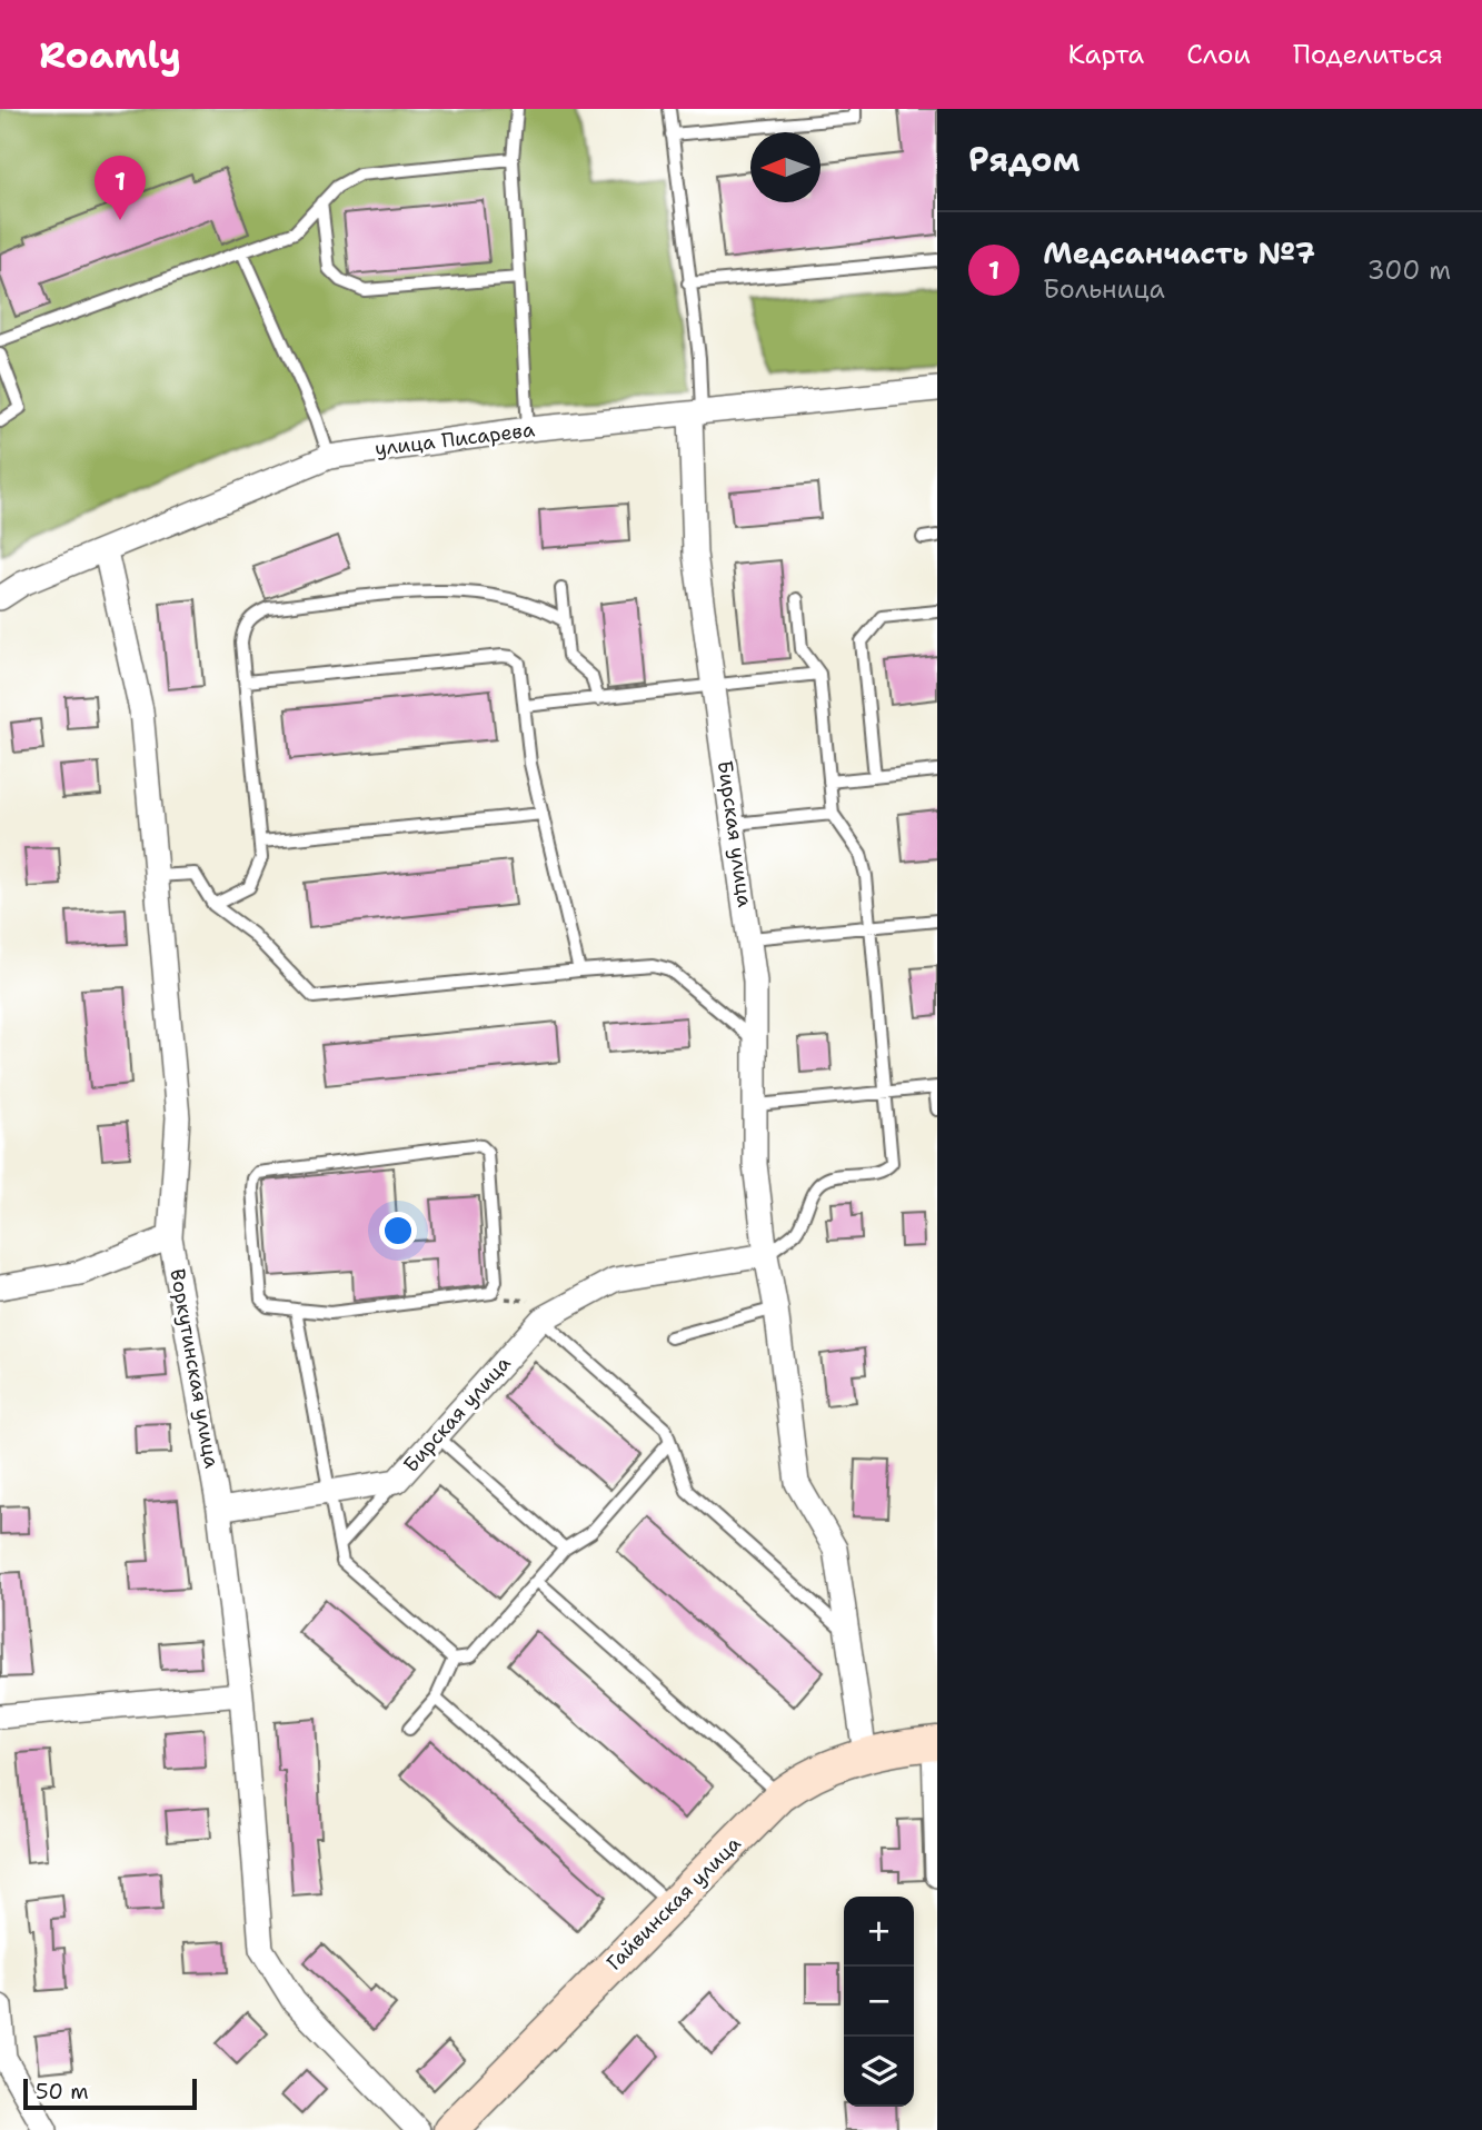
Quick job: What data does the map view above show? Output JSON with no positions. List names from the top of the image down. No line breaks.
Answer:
{"streets":{"main road":["Гайвинская улица"],"street":["улица Писарева","Бирская улица","Воркутинская улица"]},"crossings":[["улица Писарева","Бирская улица"],["улица Писарева","Воркутинская улица"],["Бирская улица","Воркутинская улица"],["Бирская улица","Гайвинская улица"]],"scale_bar":"50 m","north":"left","page":{"header":"Roamly","nav":["Карта","Слои","Поделиться"],"heading":"Рядом","pins":"1","list":[{"mark":"1","name":"Медсанчасть №7","note":"Больница","value":"300 m"}],"map_buttons":["+","−"],"scale":"50 m"}}
